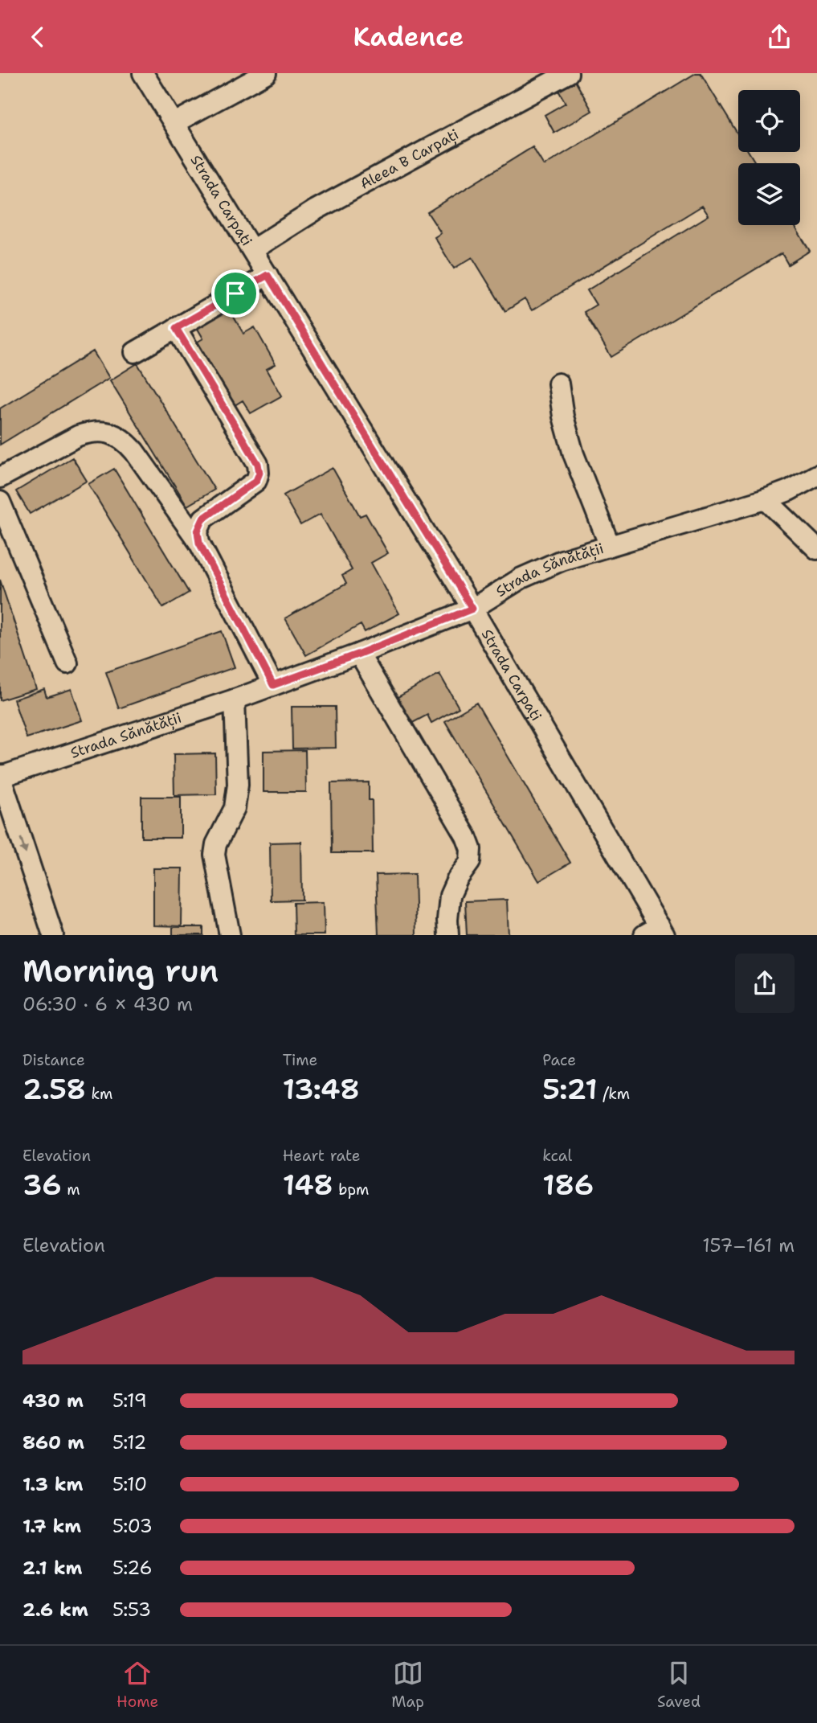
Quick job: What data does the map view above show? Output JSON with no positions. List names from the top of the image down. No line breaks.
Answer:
{"streets":{"street":["Aleea B Carpați","Strada Carpați","Strada Sănătății"]},"crossings":[["Aleea B Carpați","Strada Carpați"],["Strada Carpați","Strada Sănătății"]],"page":{"header":"Kadence","heading":["Morning run","06:30 · 6 × 430 m"],"stats":[["Distance","2.58 km"],["Time","13:48"],["Pace","5:21 /km"],["Elevation","36 m"],["Heart rate","148 bpm"],["kcal","186"]],"chart":["Elevation","157–161 m"],"list":[{"name":"430 m","note":"5:19"},{"name":"860 m","note":"5:12"},{"name":"1.3 km","note":"5:10"},{"name":"1.7 km","note":"5:03"},{"name":"2.1 km","note":"5:26"},{"name":"2.6 km","note":"5:53"}],"tabs":["Home","Map","Saved"]}}
